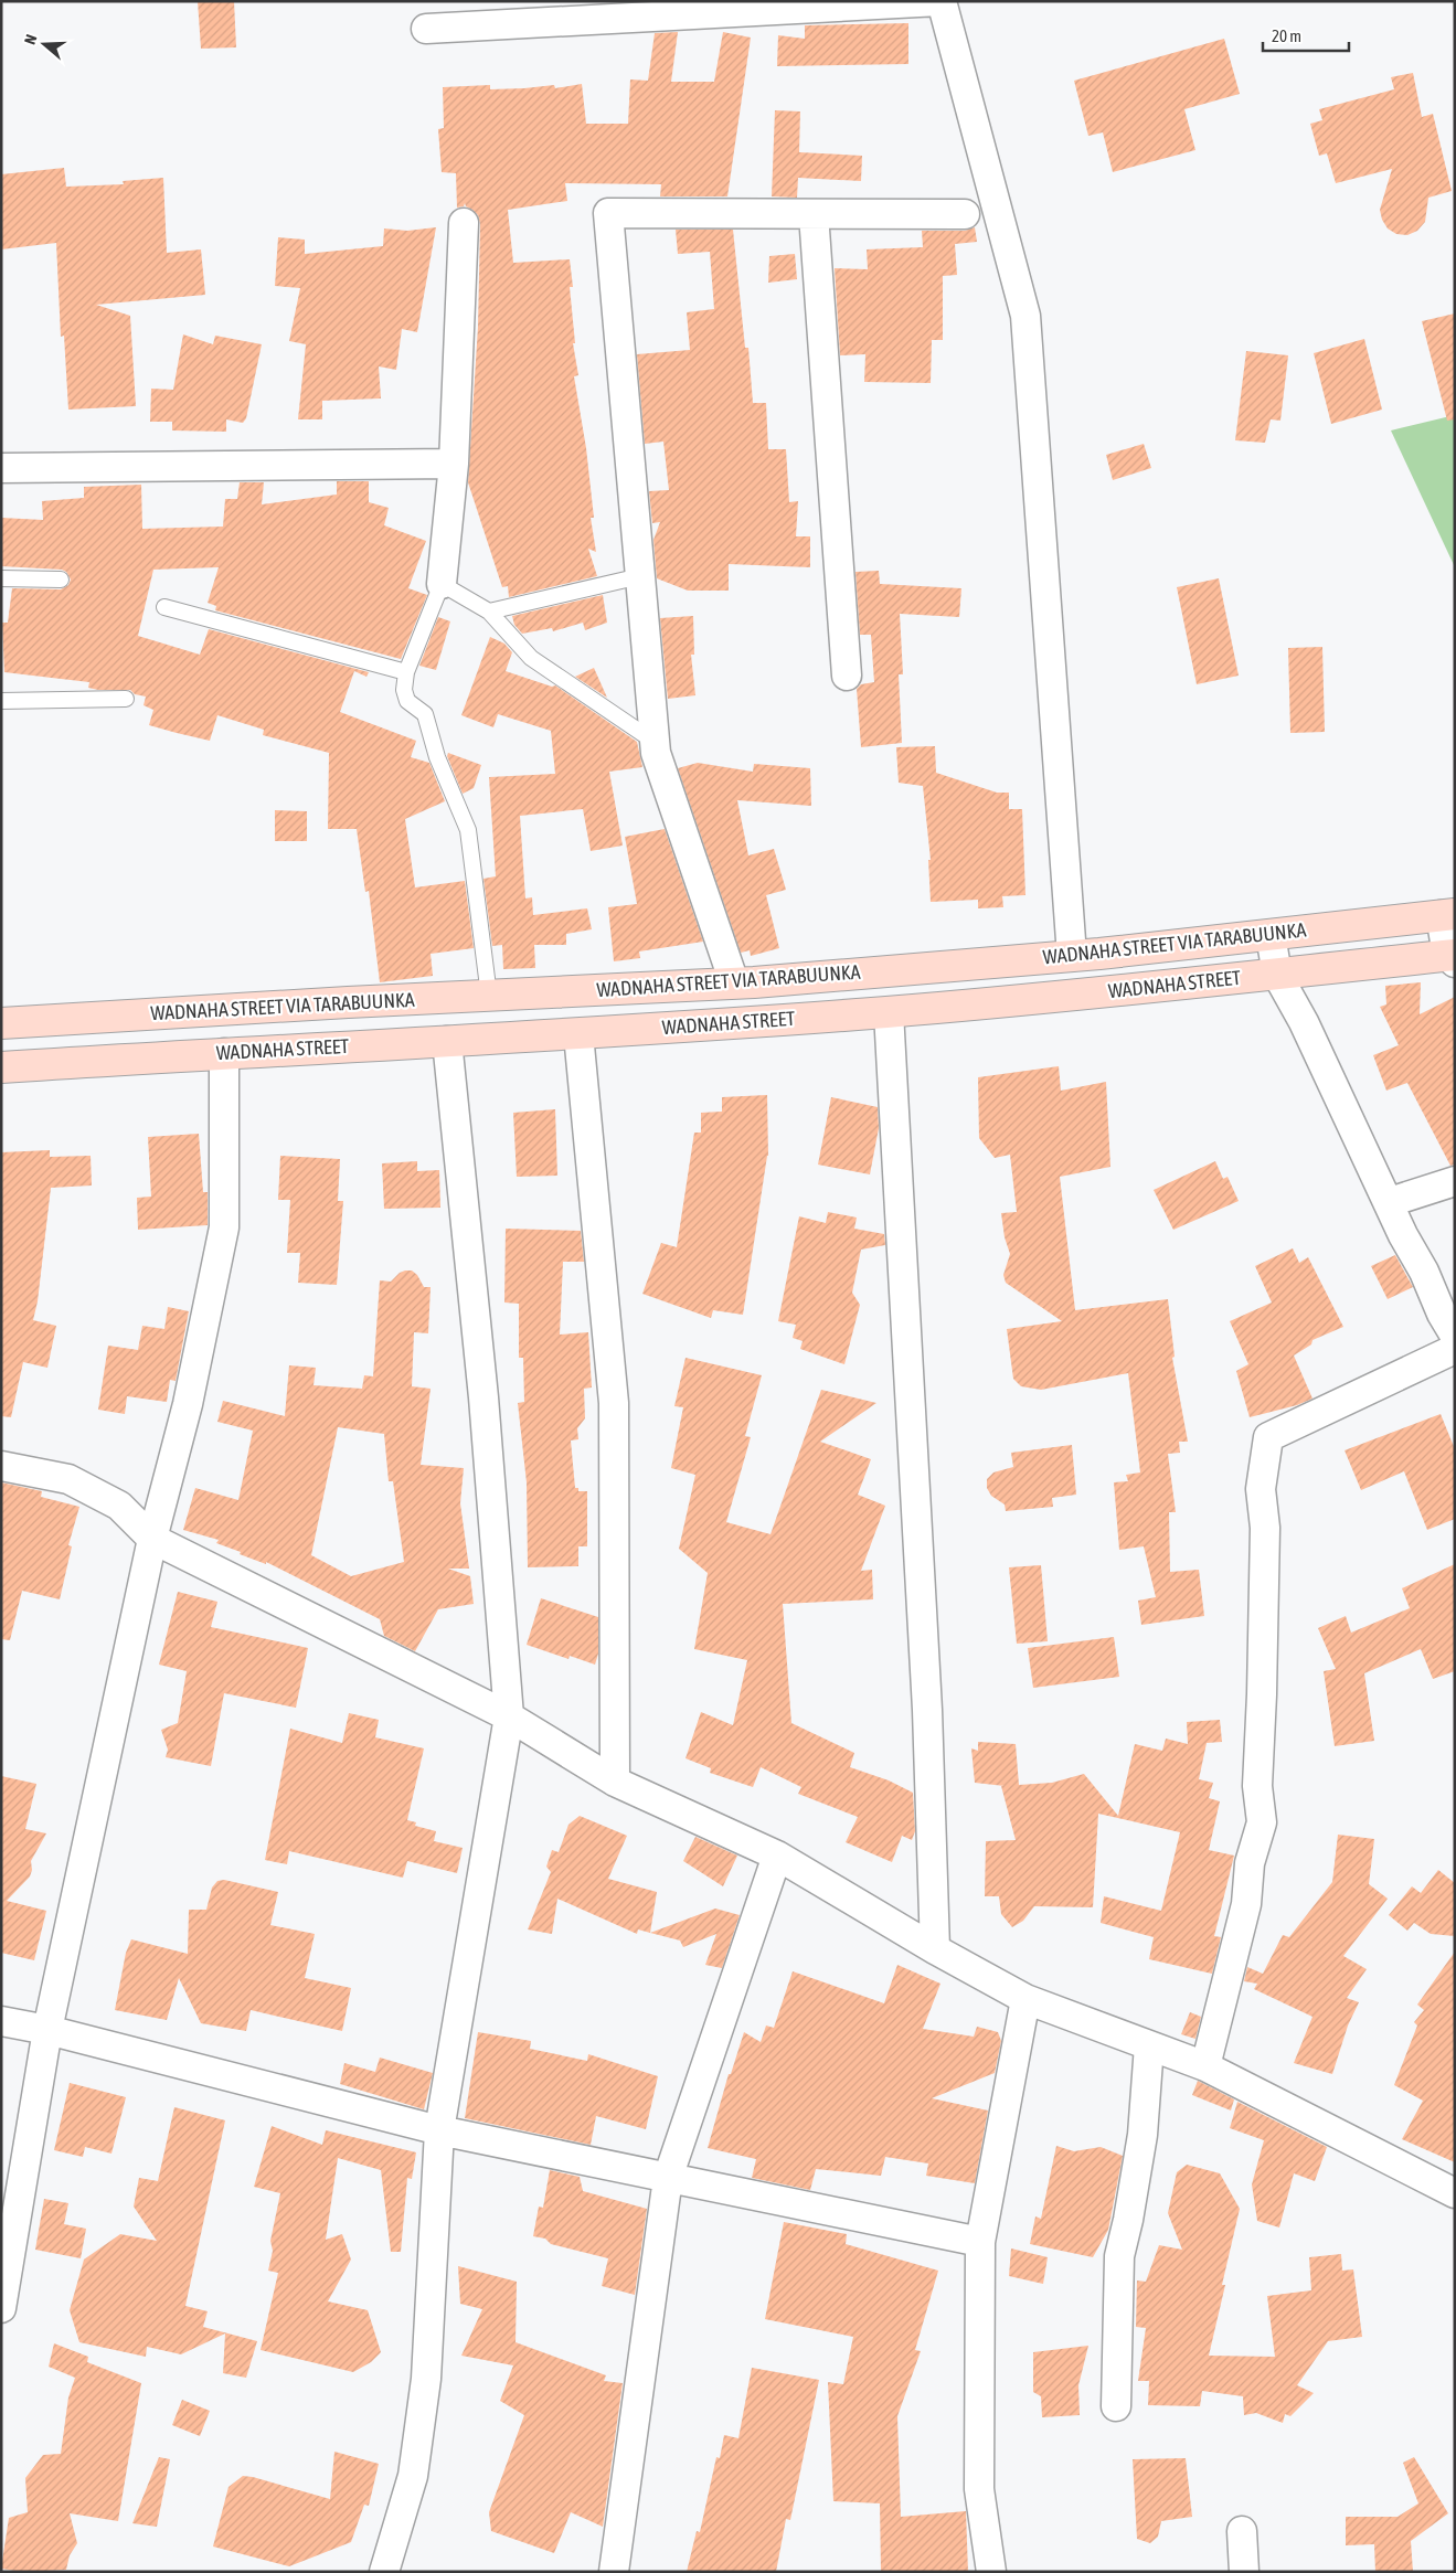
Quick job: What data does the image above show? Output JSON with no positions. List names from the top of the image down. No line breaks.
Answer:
{"streets":{"main road":["WADNAHA STREET VIA TARABUUNKA","WADNAHA STREET"]},"scale_bar":"20 m","north":"left"}
